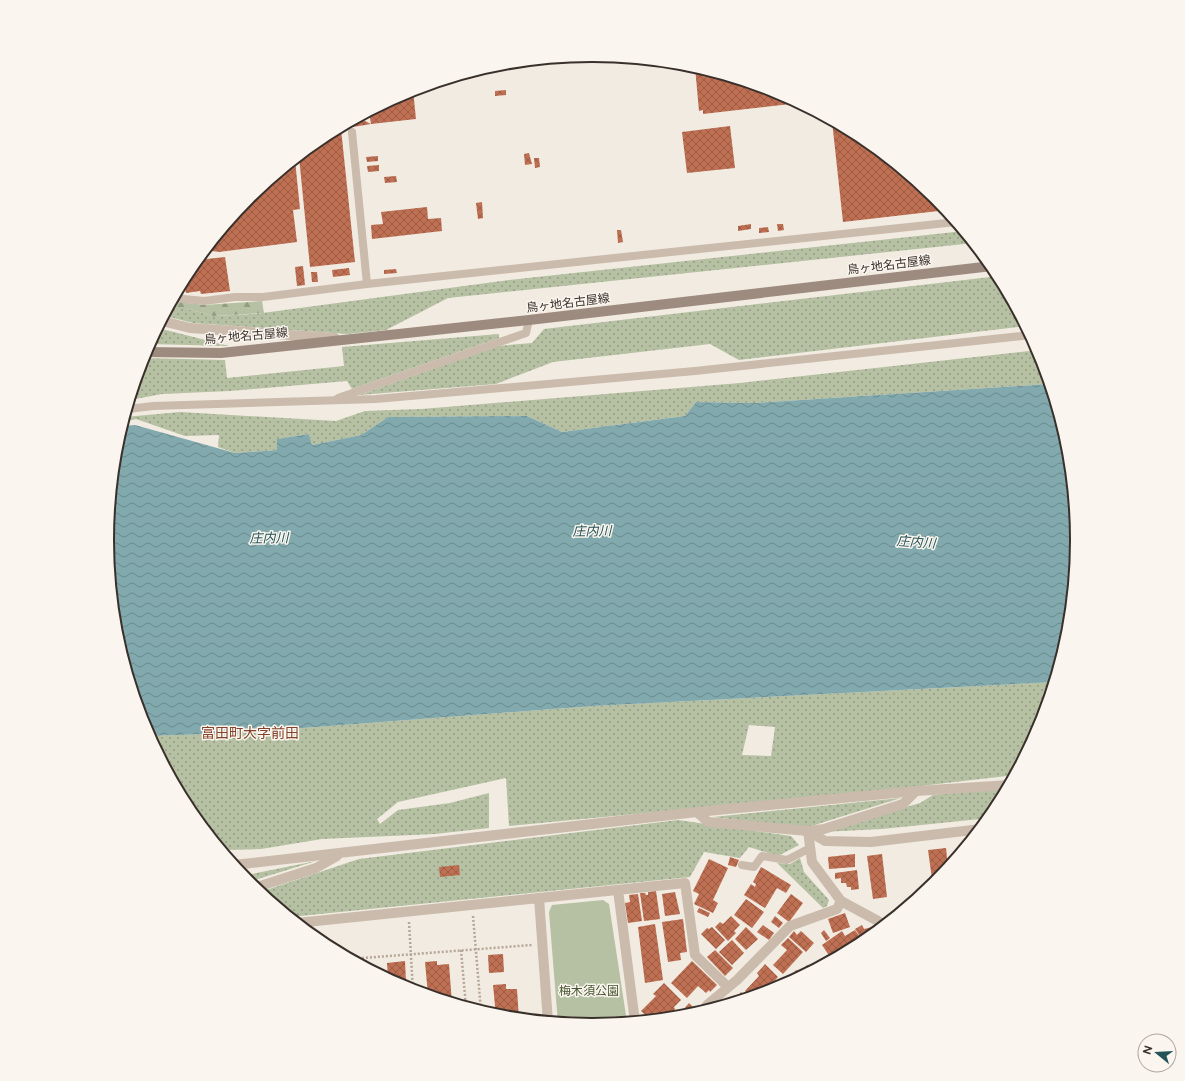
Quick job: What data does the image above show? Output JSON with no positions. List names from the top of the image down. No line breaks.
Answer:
{"streets":{"main road":["鳥ヶ地名古屋線"]},"districts":["富田町大字前田"],"water":["庄内川"],"parks":["梅木須公園"],"north":"left"}
